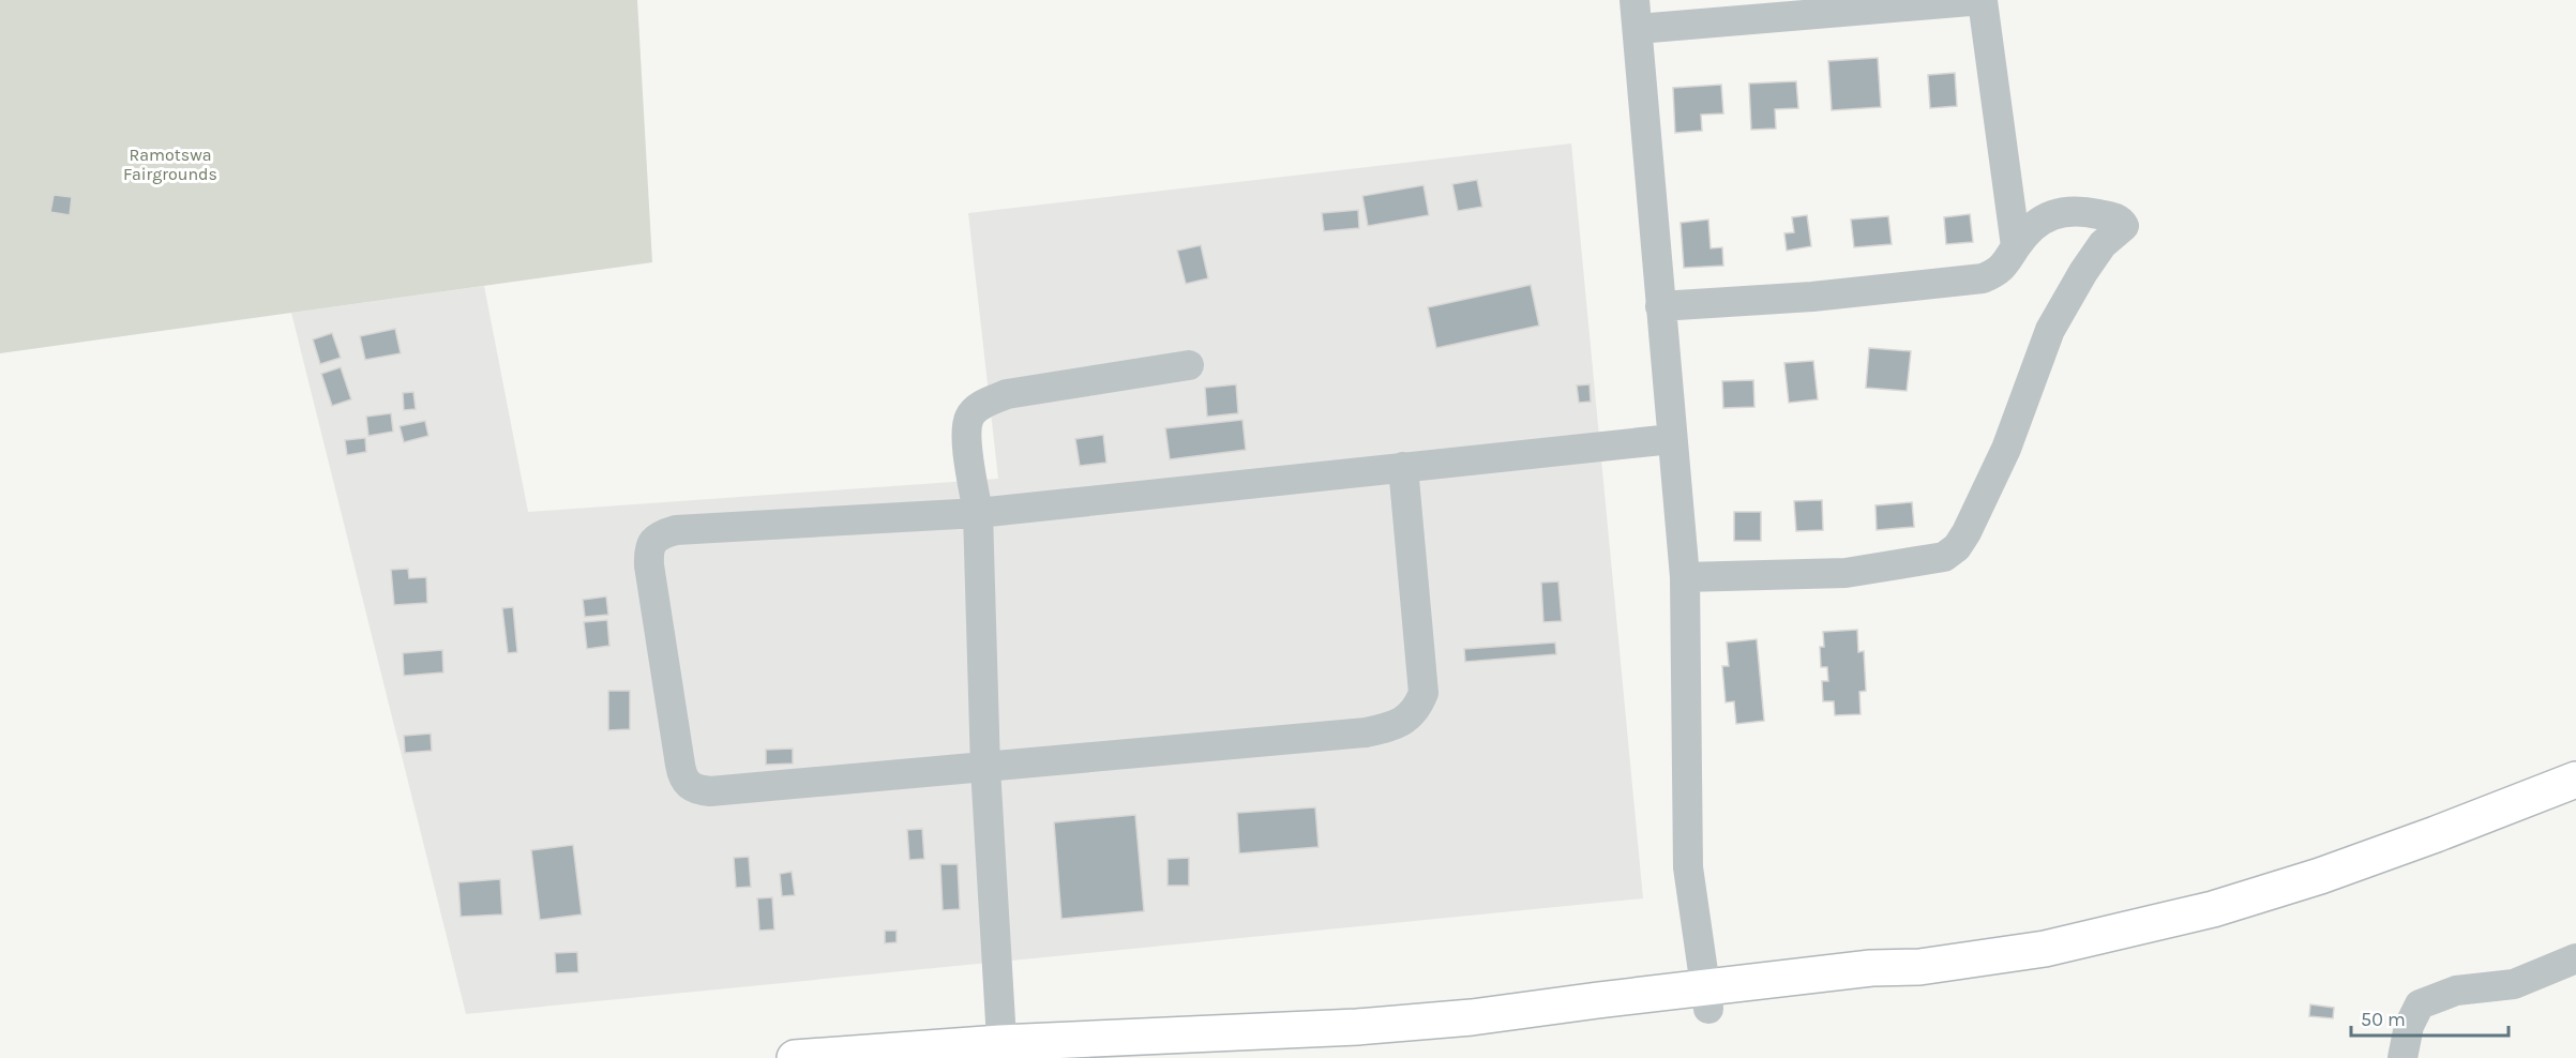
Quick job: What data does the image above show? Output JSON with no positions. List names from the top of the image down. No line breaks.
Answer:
{"parks":["Ramotswa Fairgrounds"],"scale_bar":"50 m"}
